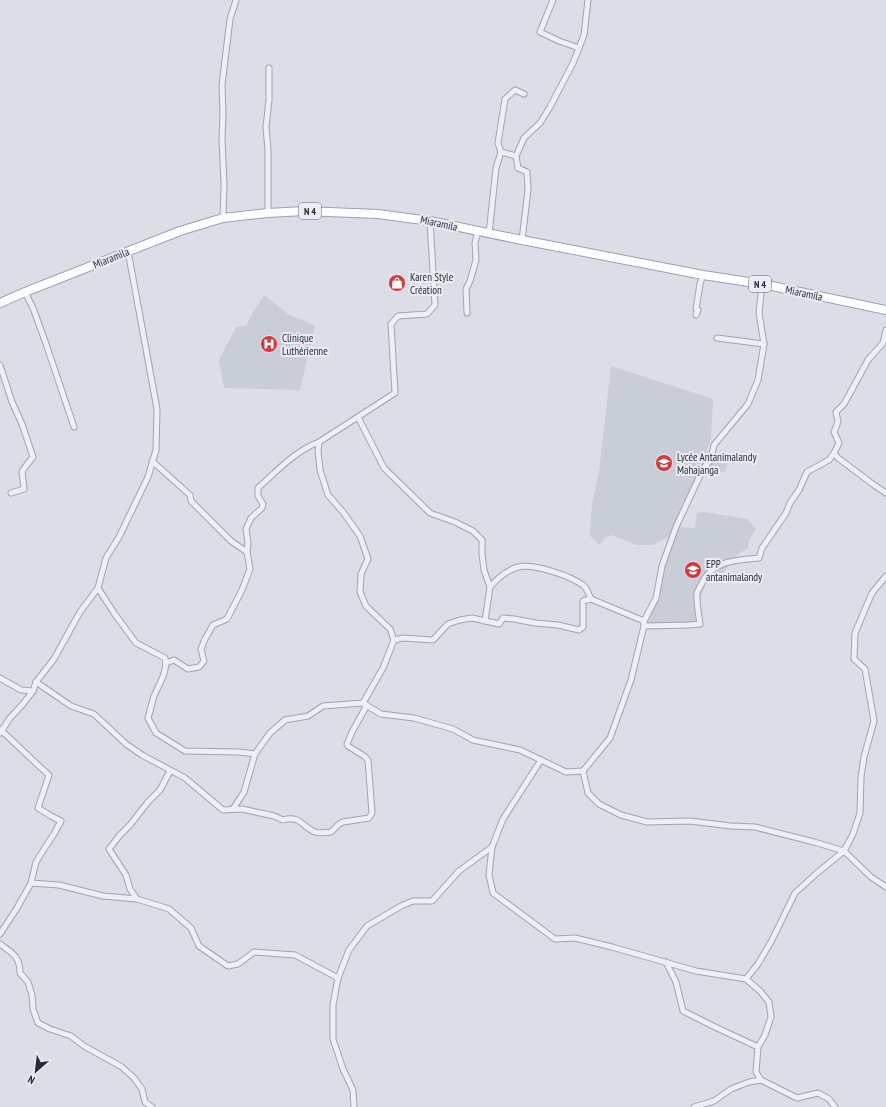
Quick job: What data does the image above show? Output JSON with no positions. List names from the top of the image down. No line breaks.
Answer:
{"streets":{"main road":["N 4","Miaramila"]},"places":{"shop":["Karen Style Création"],"hospital":["Clinique Luthérienne"],"school or university":["Lycée Antanimalandy Mahajanga","EPP antanimalandy"]},"north":"bottom left"}
